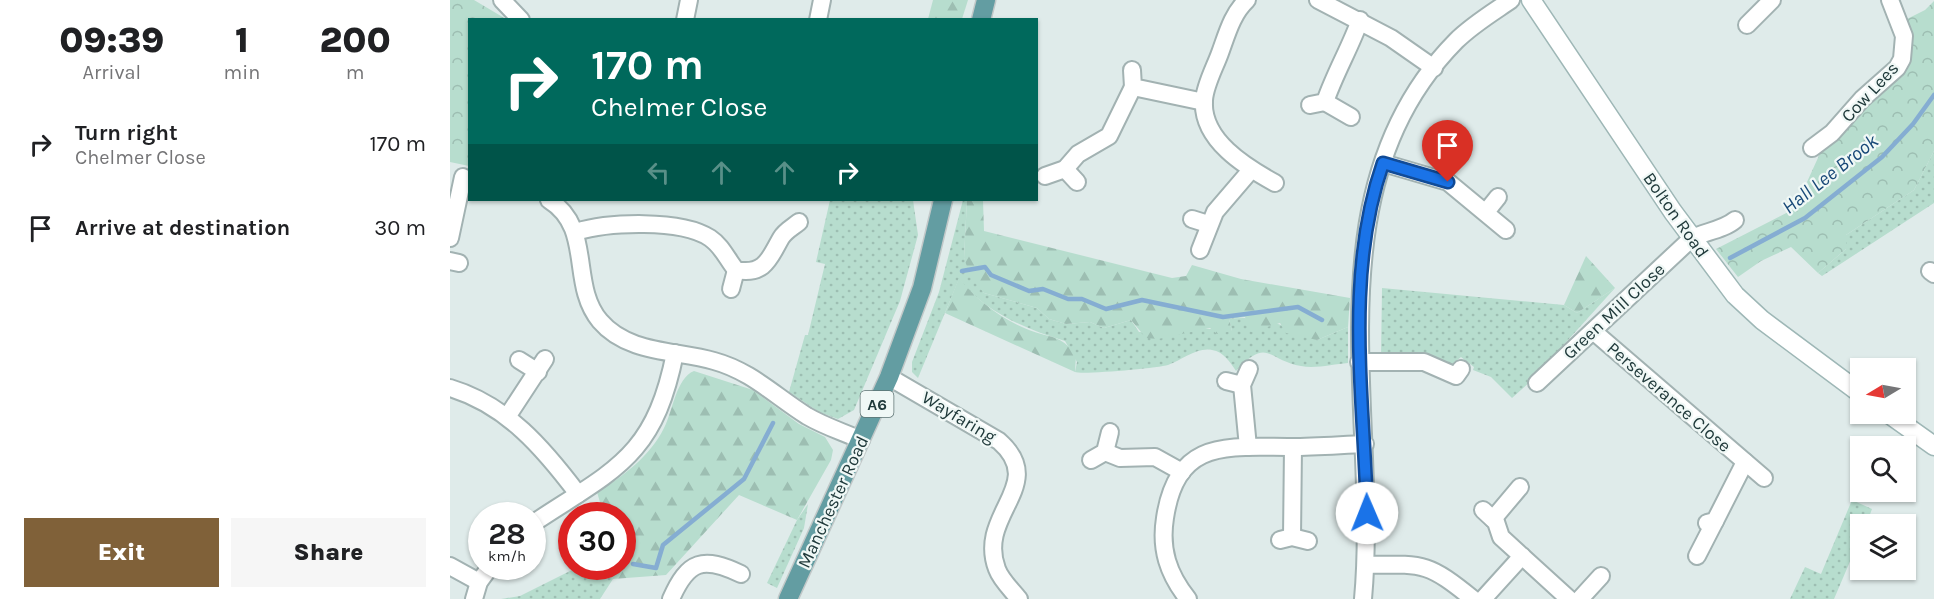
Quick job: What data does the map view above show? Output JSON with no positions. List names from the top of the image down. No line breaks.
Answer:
{"streets":{"main road":["Bolton Road","A6","Manchester Road"],"street":["Cow Lees","Green Mill Close","Perseverance Close","Wayfaring"]},"crossings":[["Bolton Road","Green Mill Close"],["Green Mill Close","Perseverance Close"],["Wayfaring","Manchester Road"]],"water":["Hall Lee Brook"],"north":"left","page":{"eta":["09:39","Arrival","1","min","200","m"],"turn":["170 m","Chelmer Close"],"list":[{"name":"Turn right","note":"Chelmer Close","value":"170 m"},{"name":"Arrive at destination","value":"30 m"}],"speed":"28 km/h","limit":"30","buttons":["Exit","Share"]}}
